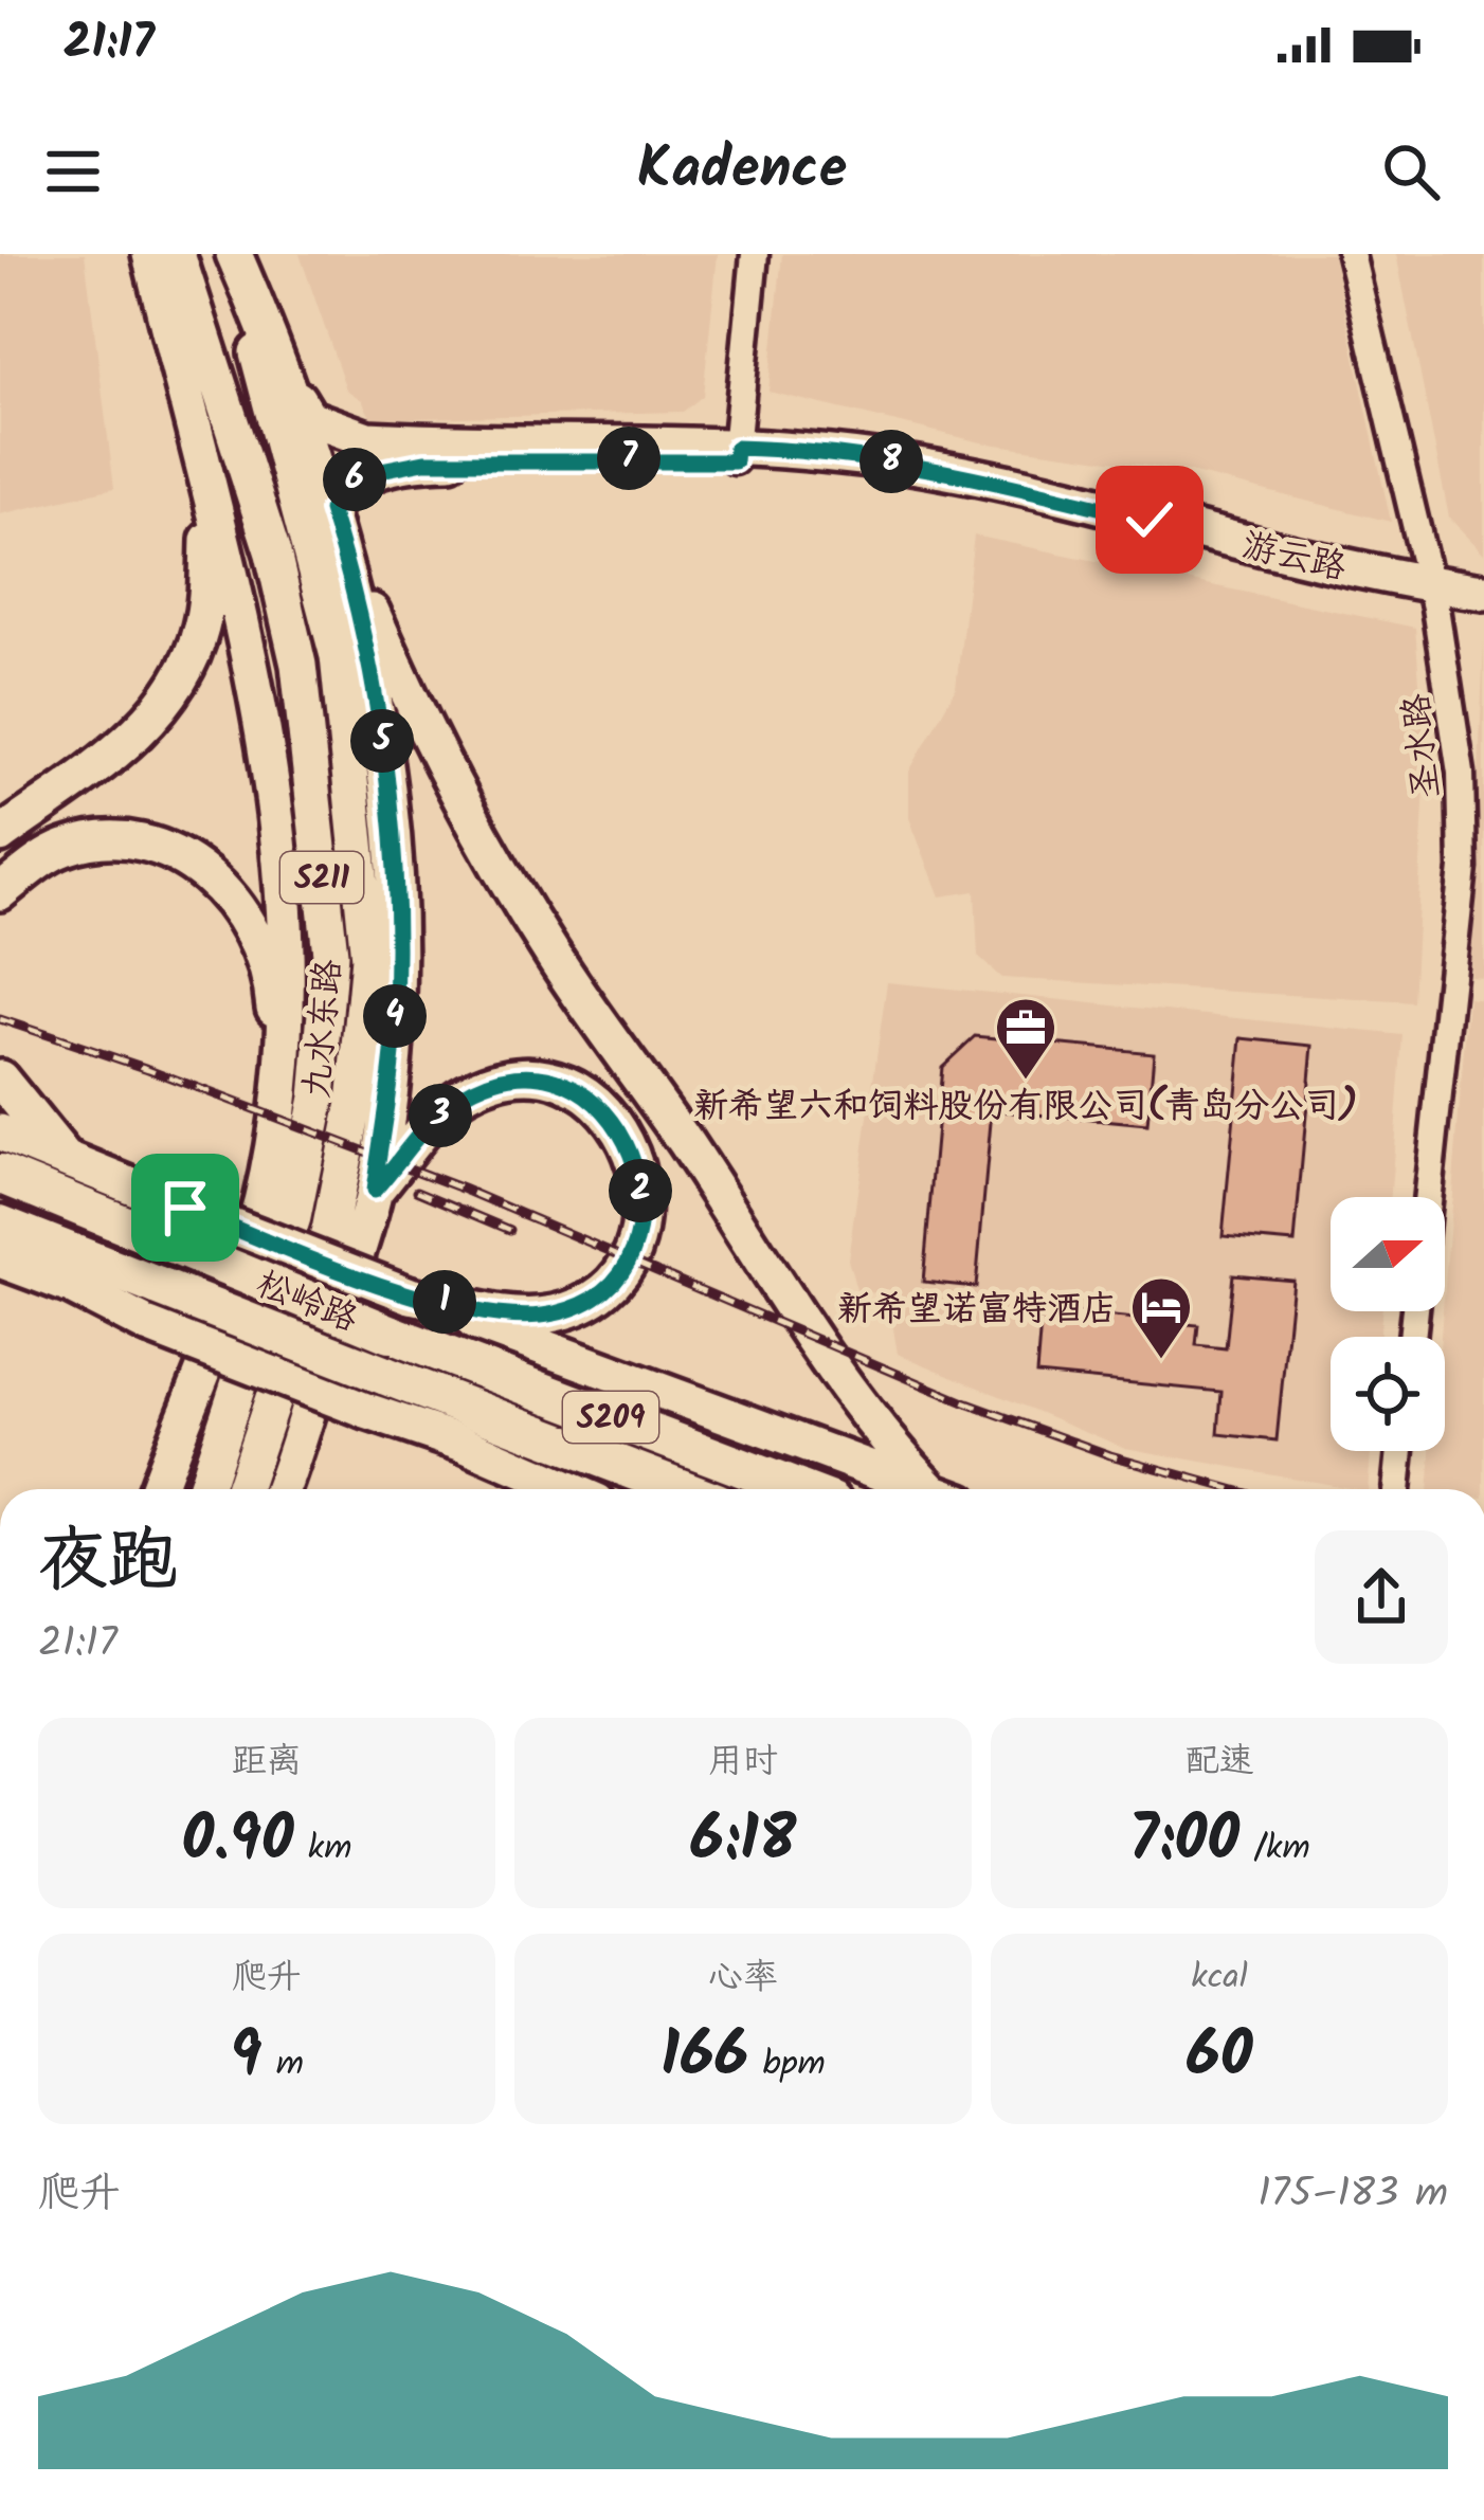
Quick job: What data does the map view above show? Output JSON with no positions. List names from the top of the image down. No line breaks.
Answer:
{"streets":{"highway":["松岭路","S209"],"main road":["游云路","S211","九水东路"],"street":["圣水路"]},"crossings":[["游云路","圣水路"]],"places":{"office":["新希望六和饲料股份有限公司(青岛分公司)"],"hotel":["新希望诺富特酒店"]},"north":"right","page":{"status":"21:17","header":"Kadence","pins":["7","8","6","5","4","3","2","1"],"heading":["夜跑","21:17"],"stats":[["距离","0.90 km"],["用时","6:18"],["配速","7:00 /km"],["爬升","9 m"],["心率","166 bpm"],["kcal","60"]],"chart":["爬升","175–183 m"]}}
